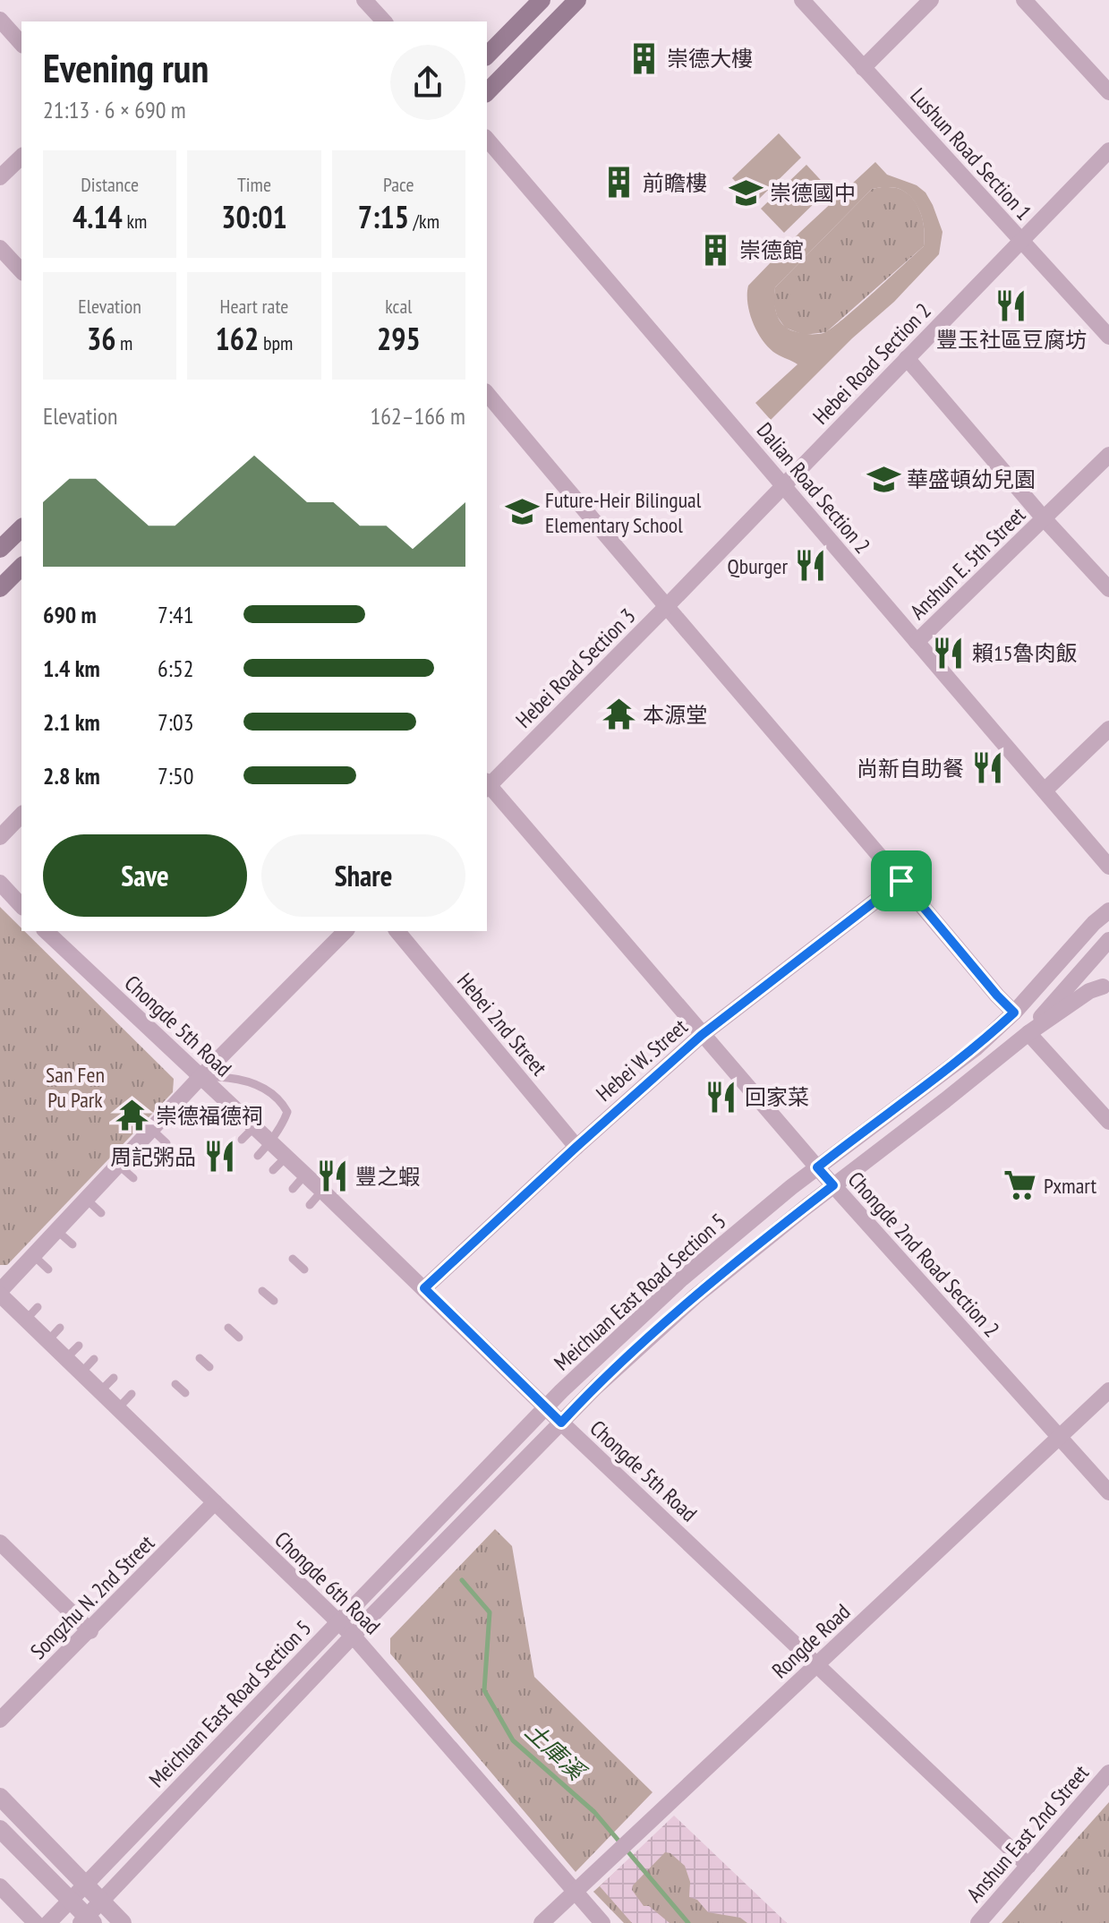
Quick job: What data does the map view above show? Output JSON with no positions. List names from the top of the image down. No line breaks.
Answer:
{"streets":{"street":["Lushun Road Section 1","Hebei Road Section 2","Dalian Road Section 2","Anshun E. 5th Street","Hebei Road Section 3","Hebei 2nd Street","Chongde 5th Road","Hebei W. Street","Chongde 2nd Road Section 2","Meichuan East Road Section 5","Chongde 6th Road","Songzhu N. 2nd Street","Rongde Road","Anshun East 2nd Street"]},"crossings":[["Lushun Road Section 1","Hebei Road Section 2"],["Hebei Road Section 2","Dalian Road Section 2"],["Hebei Road Section 2","Hebei Road Section 3"],["Dalian Road Section 2","Anshun E. 5th Street"],["Hebei Road Section 3","Chongde 2nd Road Section 2"],["Hebei 2nd Street","Hebei W. Street"],["Chongde 5th Road","Hebei W. Street"],["Chongde 5th Road","Meichuan East Road Section 5"],["Chongde 5th Road","Rongde Road"],["Chongde 5th Road","Anshun East 2nd Street"],["Hebei W. Street","Chongde 2nd Road Section 2"],["Chongde 2nd Road Section 2","Meichuan East Road Section 5"],["Chongde 2nd Road Section 2","Rongde Road"],["Meichuan East Road Section 5","Chongde 6th Road"],["Chongde 6th Road","Songzhu N. 2nd Street"],["Chongde 6th Road","Rongde Road"]],"water":["土庫溪"],"parks":["San Fen Pu Park"],"places":{"building":["崇德大樓","前瞻樓","崇德館"],"school or university":["崇德國中","華盛頓幼兒園","Future-Heir Bilingual Elementary School"],"restaurant":["豐玉社區豆腐坊","Qburger","賴15魯肉飯","尚新自助餐","回家菜","周記粥品","豐之蝦"],"temple":["本源堂","崇德福德祠"],"supermarket":["Pxmart"]},"page":{"heading":["Evening run","21:13 · 6 × 690 m"],"stats":[["Distance","4.14 km"],["Time","30:01"],["Pace","7:15 /km"],["Elevation","36 m"],["Heart rate","162 bpm"],["kcal","295"]],"chart":["Elevation","162–166 m"],"list":[{"name":"690 m","note":"7:41"},{"name":"1.4 km","note":"6:52"},{"name":"2.1 km","note":"7:03"},{"name":"2.8 km","note":"7:50"}],"buttons":["Save","Share"]}}
